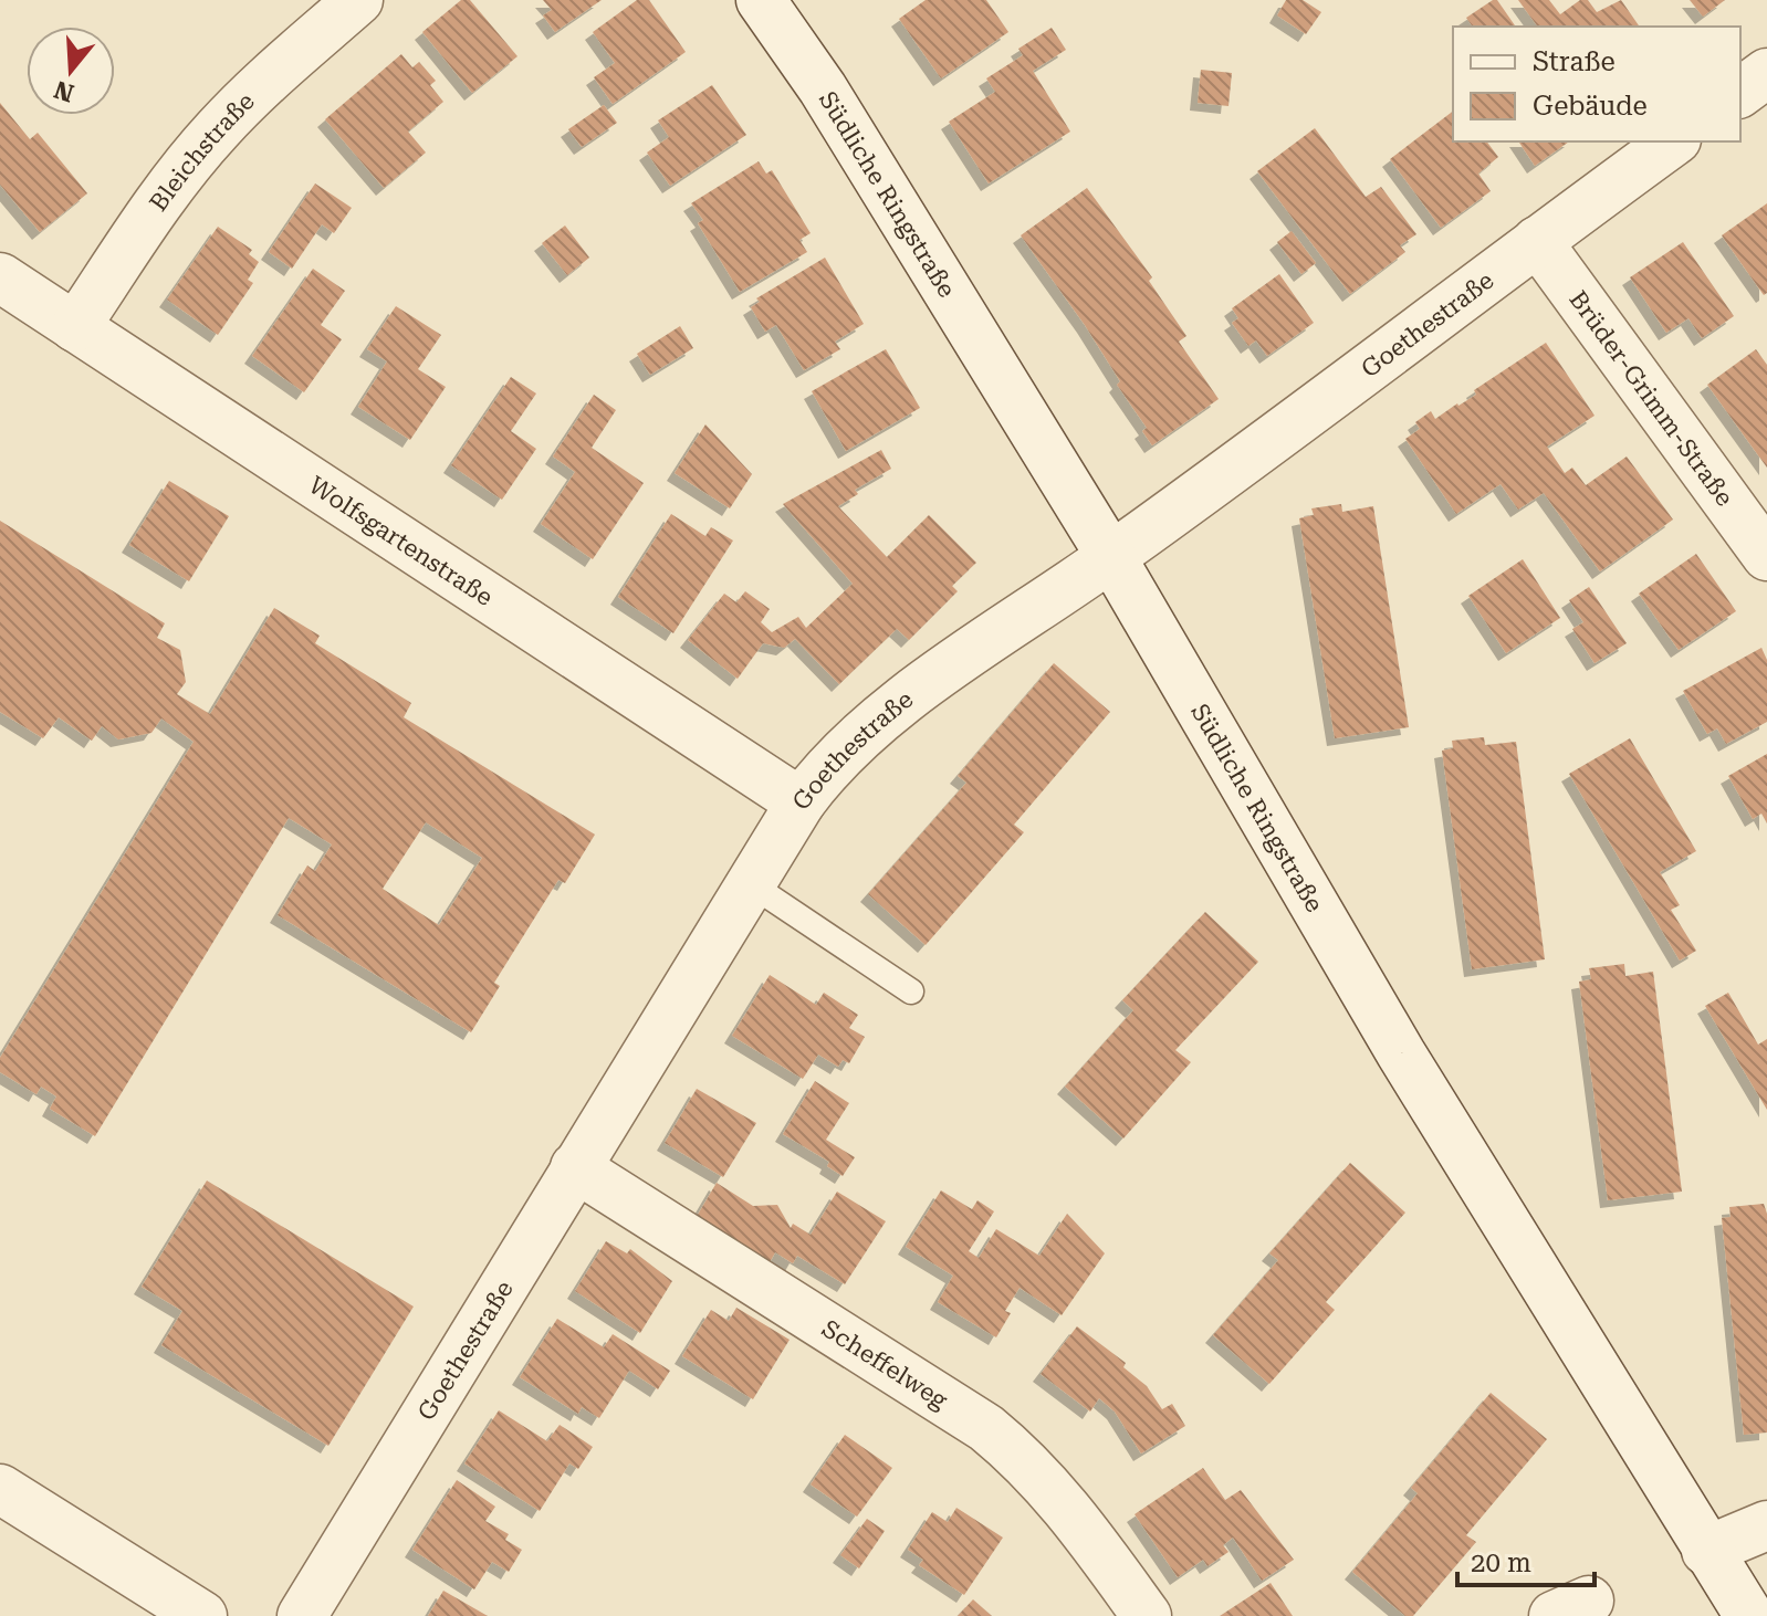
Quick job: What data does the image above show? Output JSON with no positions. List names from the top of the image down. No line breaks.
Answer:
{"streets":{"street":["Bleichstraße","Südliche Ringstraße","Goethestraße","Brüder-Grimm-Straße","Wolfsgartenstraße","Scheffelweg"]},"crossings":[["Bleichstraße","Wolfsgartenstraße"],["Südliche Ringstraße","Goethestraße"],["Goethestraße","Brüder-Grimm-Straße"],["Goethestraße","Wolfsgartenstraße"],["Goethestraße","Scheffelweg"]],"legend":["Straße","Gebäude"],"scale_bar":"20 m","north":"bottom"}
